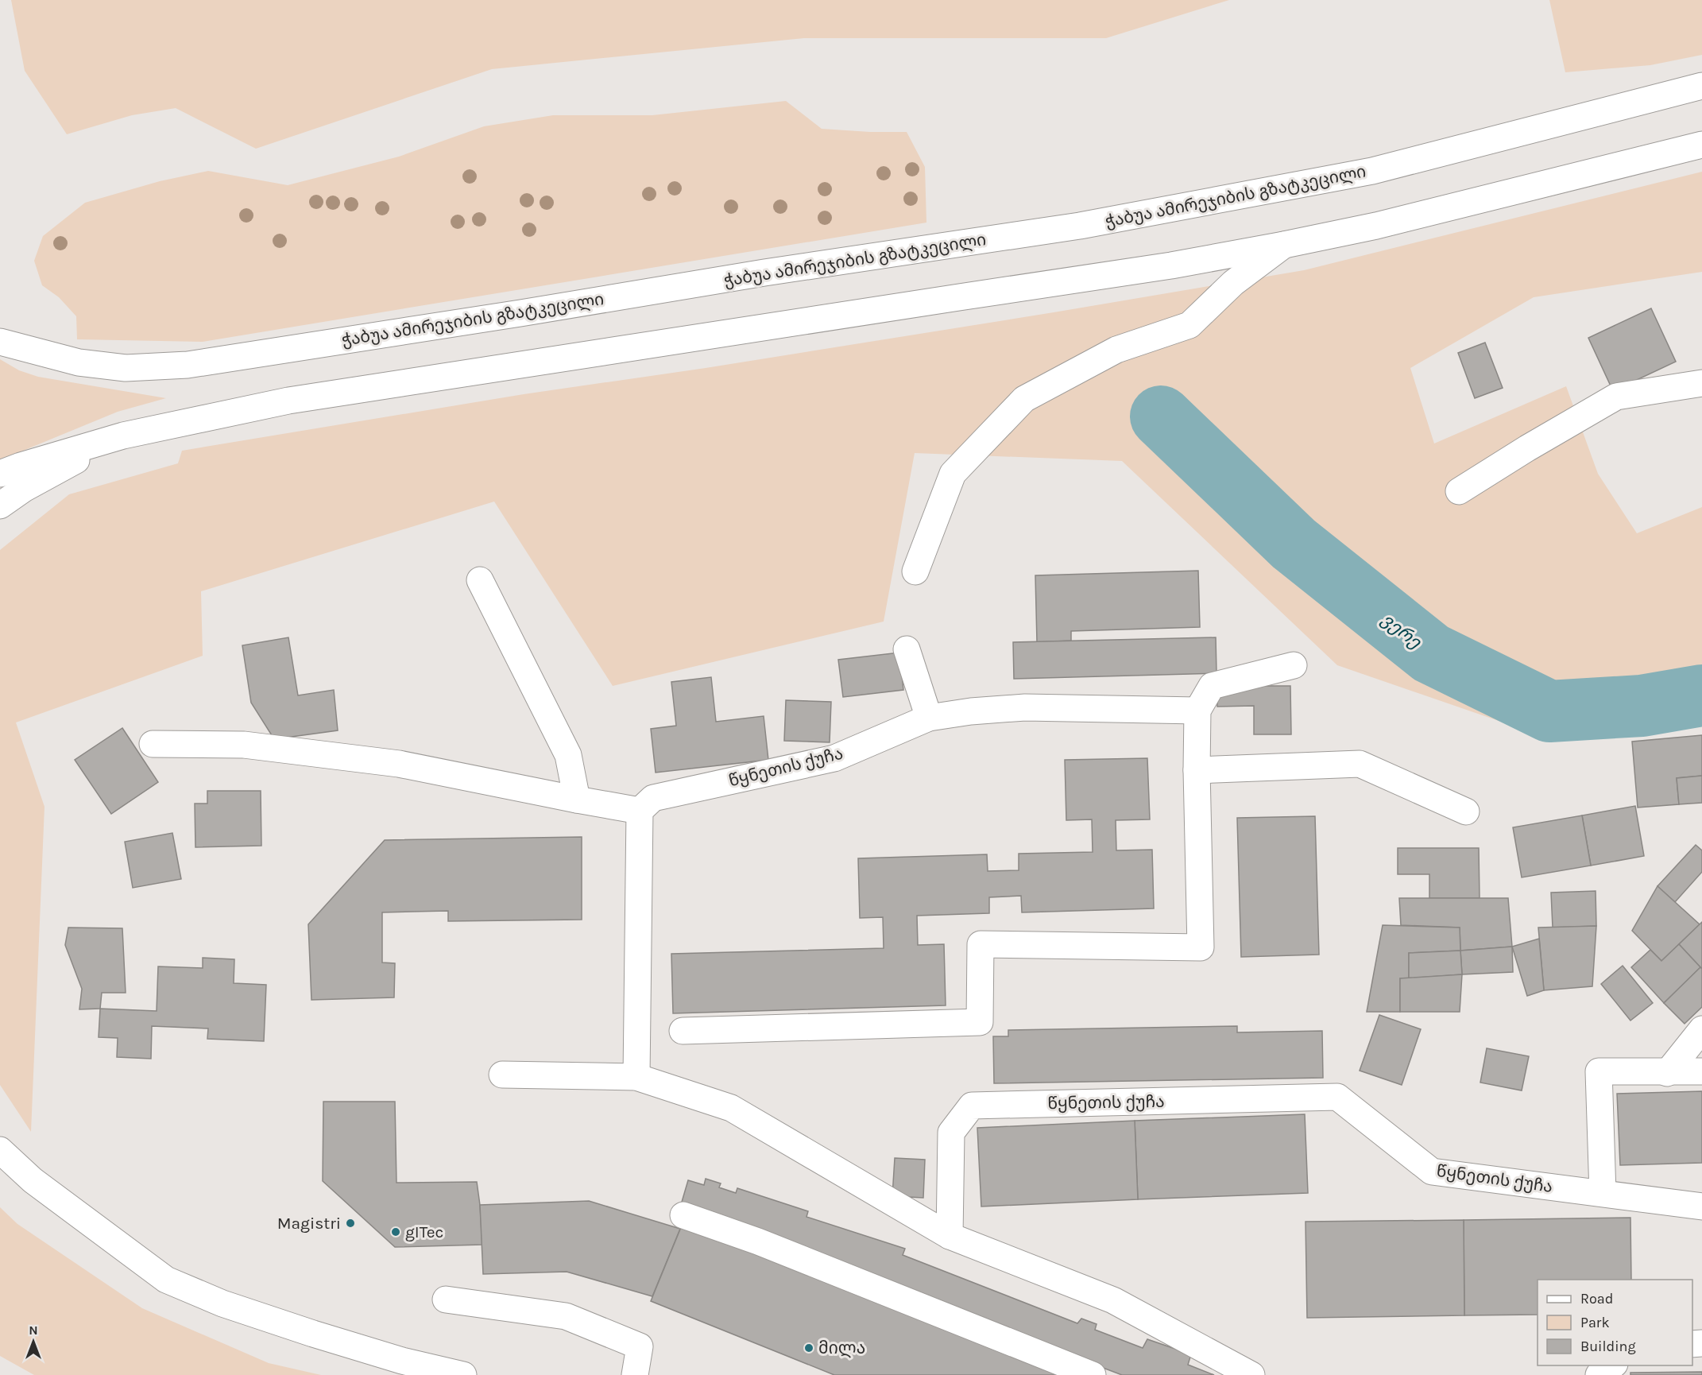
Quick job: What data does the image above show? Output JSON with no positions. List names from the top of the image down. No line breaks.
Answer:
{"streets":{"main road":["ჭაბუა ამირეჯიბის გზატკეცილი","წყნეთის ქუჩა"]},"water":["ვერე"],"places":["Magistri","gITec","მილა"],"legend":["Road","Park","Building"],"north":"top"}
